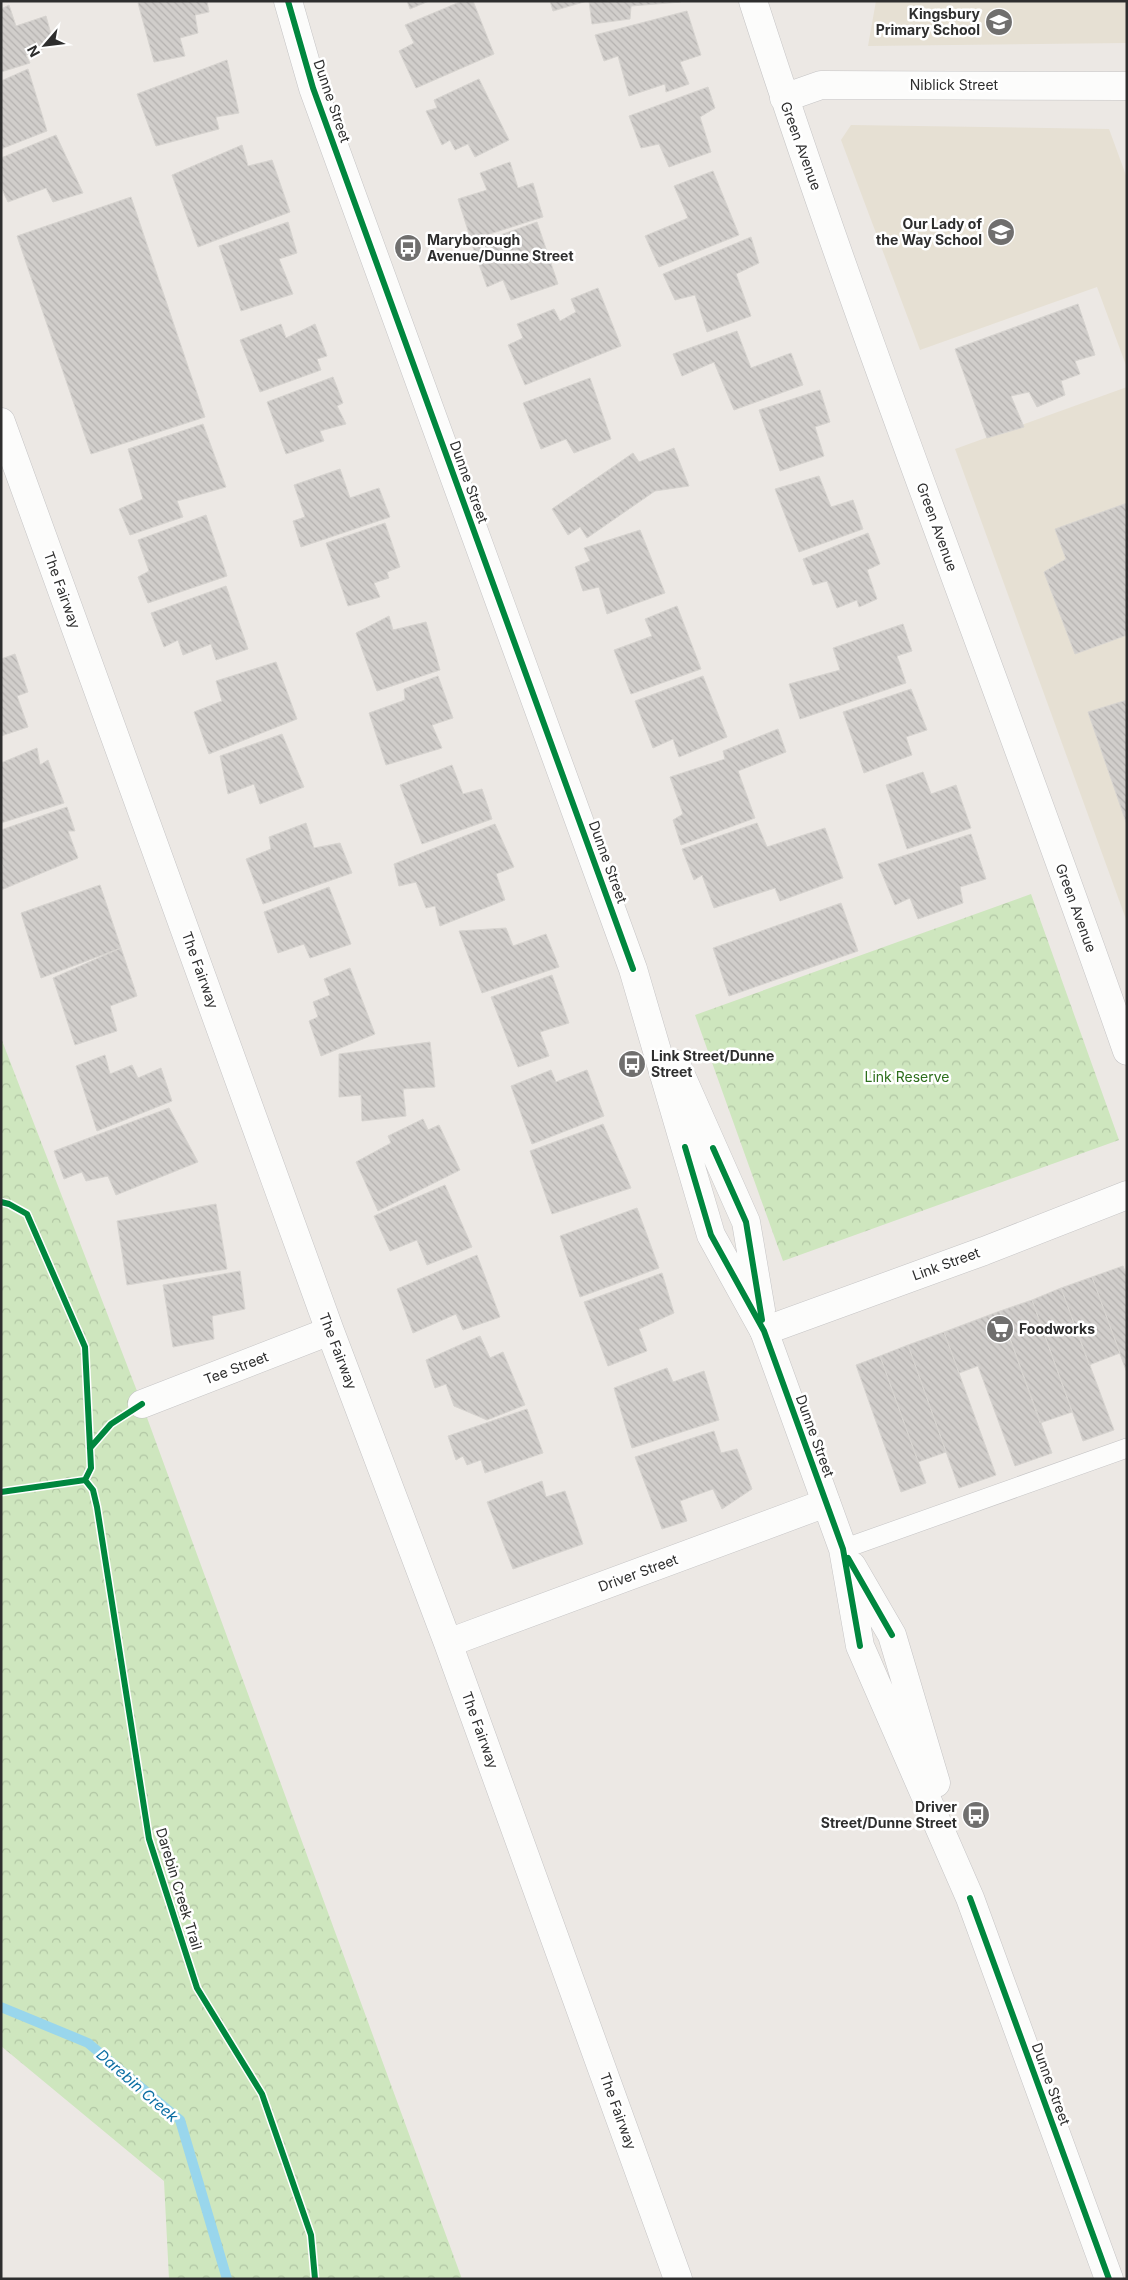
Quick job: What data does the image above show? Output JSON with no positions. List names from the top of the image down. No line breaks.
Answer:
{"streets":{"street":["Niblick Street","Dunne Street","Green Avenue","The Fairway","Link Street","Tee Street","Driver Street"],"cycle path":["Darebin Creek Trail"]},"crossings":[["Niblick Street","Green Avenue"],["Dunne Street","Link Street"],["Dunne Street","Driver Street"],["The Fairway","Tee Street"],["The Fairway","Driver Street"]],"water":["Darebin Creek"],"parks":["Link Reserve"],"places":{"school or university":["Kingsbury Primary School","Our Lady of the Way School"],"bus stop":["Maryborough Avenue/Dunne Street","Link Street/Dunne Street","Driver Street/Dunne Street"],"supermarket":["Foodworks"]},"north":"bottom left"}
